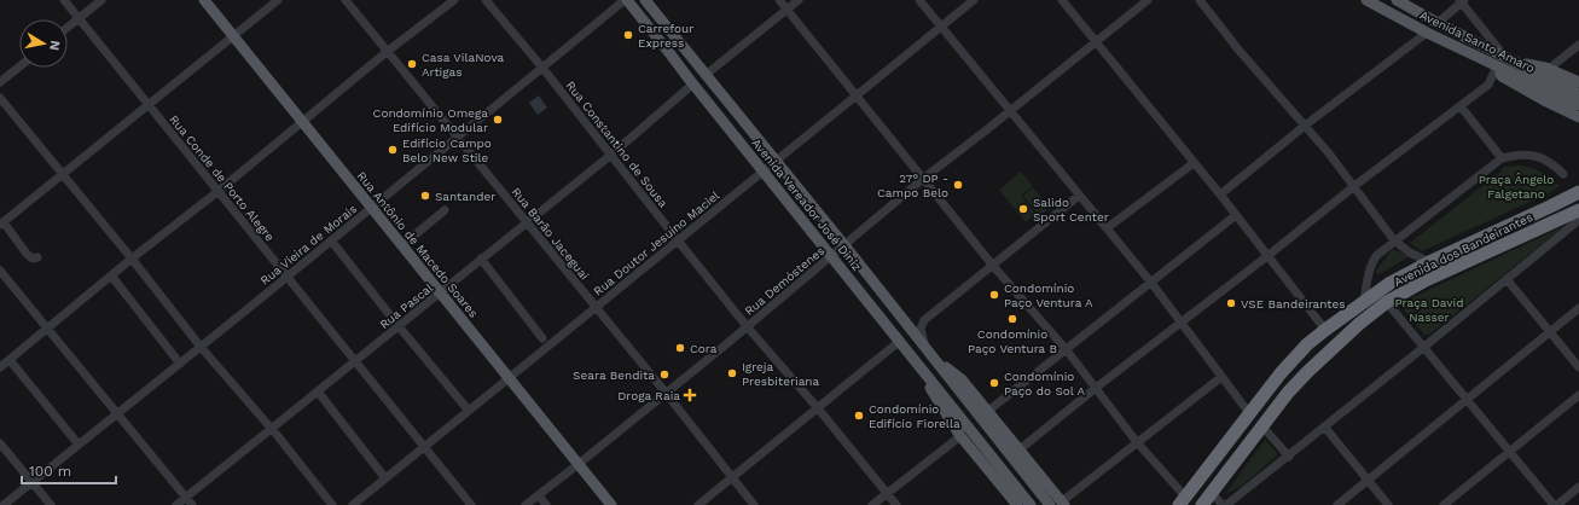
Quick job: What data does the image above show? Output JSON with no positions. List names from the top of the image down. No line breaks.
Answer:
{"streets":{"highway":["Avenida dos Bandeirantes"],"main road":["Avenida Santo Amaro","Avenida Vereador José Diniz","Rua Antônio de Macedo Soares"],"street":["Rua Constantino de Sousa","Rua Conde de Porto Alegre","Rua Barão Jaceguai","Rua Doutor Jesuíno Maciel","Rua Vieira de Morais","Rua Demóstenes","Rua Pascal"]},"crossings":[["Rua Constantino de Sousa","Rua Doutor Jesuíno Maciel"],["Rua Constantino de Sousa","Rua Vieira de Morais"],["Rua Constantino de Sousa","Rua Demóstenes"],["Rua Constantino de Sousa","Rua Pascal"],["Rua Conde de Porto Alegre","Rua Doutor Jesuíno Maciel"],["Rua Conde de Porto Alegre","Rua Vieira de Morais"],["Rua Conde de Porto Alegre","Rua Pascal"],["Avenida Vereador José Diniz","Rua Doutor Jesuíno Maciel"],["Avenida Vereador José Diniz","Rua Vieira de Morais"],["Avenida Vereador José Diniz","Rua Demóstenes"],["Avenida Vereador José Diniz","Rua Pascal"],["Rua Barão Jaceguai","Rua Doutor Jesuíno Maciel"],["Rua Barão Jaceguai","Rua Vieira de Morais"],["Rua Barão Jaceguai","Rua Demóstenes"],["Rua Barão Jaceguai","Rua Pascal"],["Rua Doutor Jesuíno Maciel","Rua Antônio de Macedo Soares"],["Rua Vieira de Morais","Rua Antônio de Macedo Soares"],["Rua Antônio de Macedo Soares","Rua Demóstenes"],["Rua Antônio de Macedo Soares","Rua Pascal"]],"parks":["Praça Ângelo Falgetano","Praça David Nasser"],"places":{"other":["Carrefour Express","Casa VilaNova Artigas","Condomínio Omega Edifício Modular","Edifício Campo Belo New Stile","27° DP - Campo Belo","Santander","Salido Sport Center","Condomínio Paço Ventura A","VSE Bandeirantes","Condomínio Paço Ventura B","Cora","Igreja Presbiteriana","Seara Bendita","Condomínio Paço do Sol A","Condomínio Edifício Fiorella"],"health":["Droga Raia"]},"scale_bar":"100 m","north":"right"}
